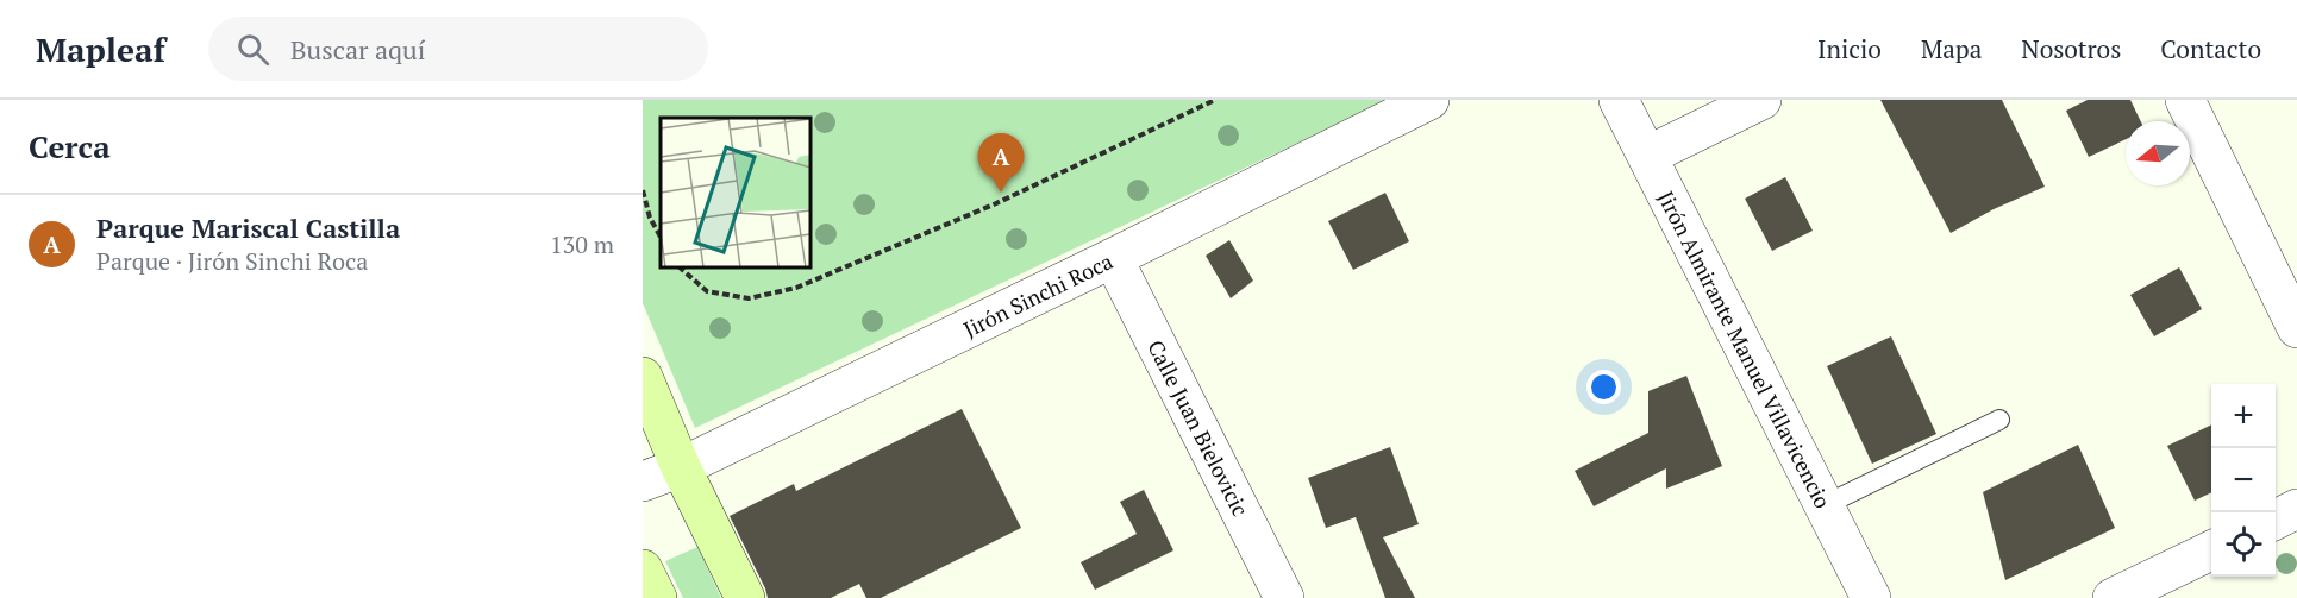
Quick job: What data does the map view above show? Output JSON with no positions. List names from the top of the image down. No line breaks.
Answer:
{"streets":{"street":["Jirón Sinchi Roca","Jirón Almirante Manuel Villavicencio","Calle Juan Bielovicic"]},"crossings":[["Jirón Sinchi Roca","Calle Juan Bielovicic"]],"north":"left","page":{"header":"Mapleaf","search":"Buscar aquí","nav":["Inicio","Mapa","Nosotros","Contacto"],"heading":"Cerca","pins":"A","list":[{"mark":"A","name":"Parque Mariscal Castilla","note":"Parque · Jirón Sinchi Roca","value":"130 m"}],"map_buttons":["+","−"]}}
